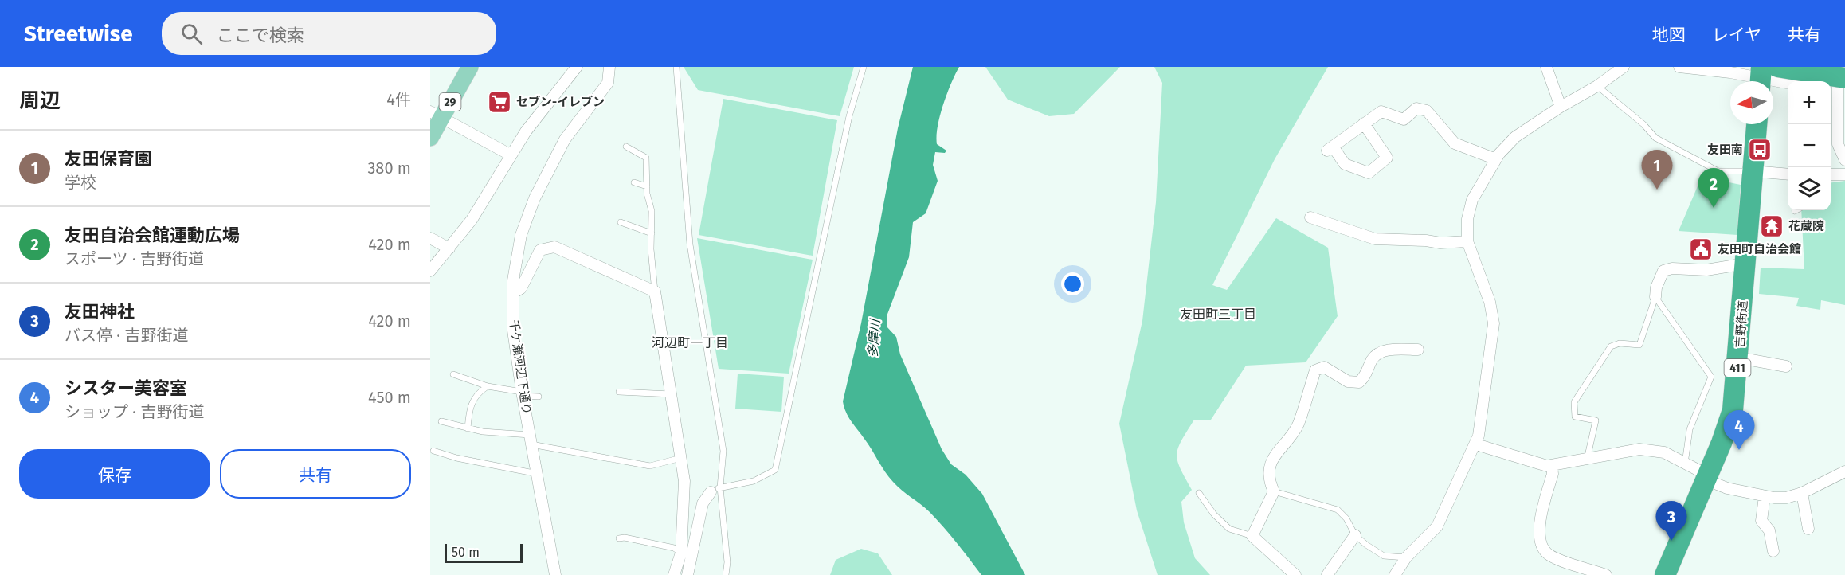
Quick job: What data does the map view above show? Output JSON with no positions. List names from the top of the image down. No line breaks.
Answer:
{"streets":{"highway":["吉野街道","411"],"main road":["29"],"street":["千ケ瀬河辺下通り"]},"districts":["友田町三丁目","河辺町一丁目"],"water":["多摩川"],"places":{"supermarket":["セブン-イレブン"],"bus stop":["友田南"],"temple":["花蔵院"],"public building":["友田町自治会館"]},"scale_bar":"50 m","north":"left","page":{"header":"Streetwise","search":"ここで検索","nav":["地図","レイヤ","共有"],"heading":["周辺","4件"],"map_buttons":["+","−"],"list":[{"mark":"1","name":"友田保育園","note":"学校","value":"380 m"},{"mark":"2","name":"友田自治会館運動広場","note":"スポーツ · 吉野街道","value":"420 m"},{"mark":"3","name":"友田神社","note":"バス停 · 吉野街道","value":"420 m"},{"mark":"4","name":"シスター美容室","note":"ショップ · 吉野街道","value":"450 m"}],"pins":["1","2","4","3"],"buttons":["保存","共有"],"scale":"50 m"}}
